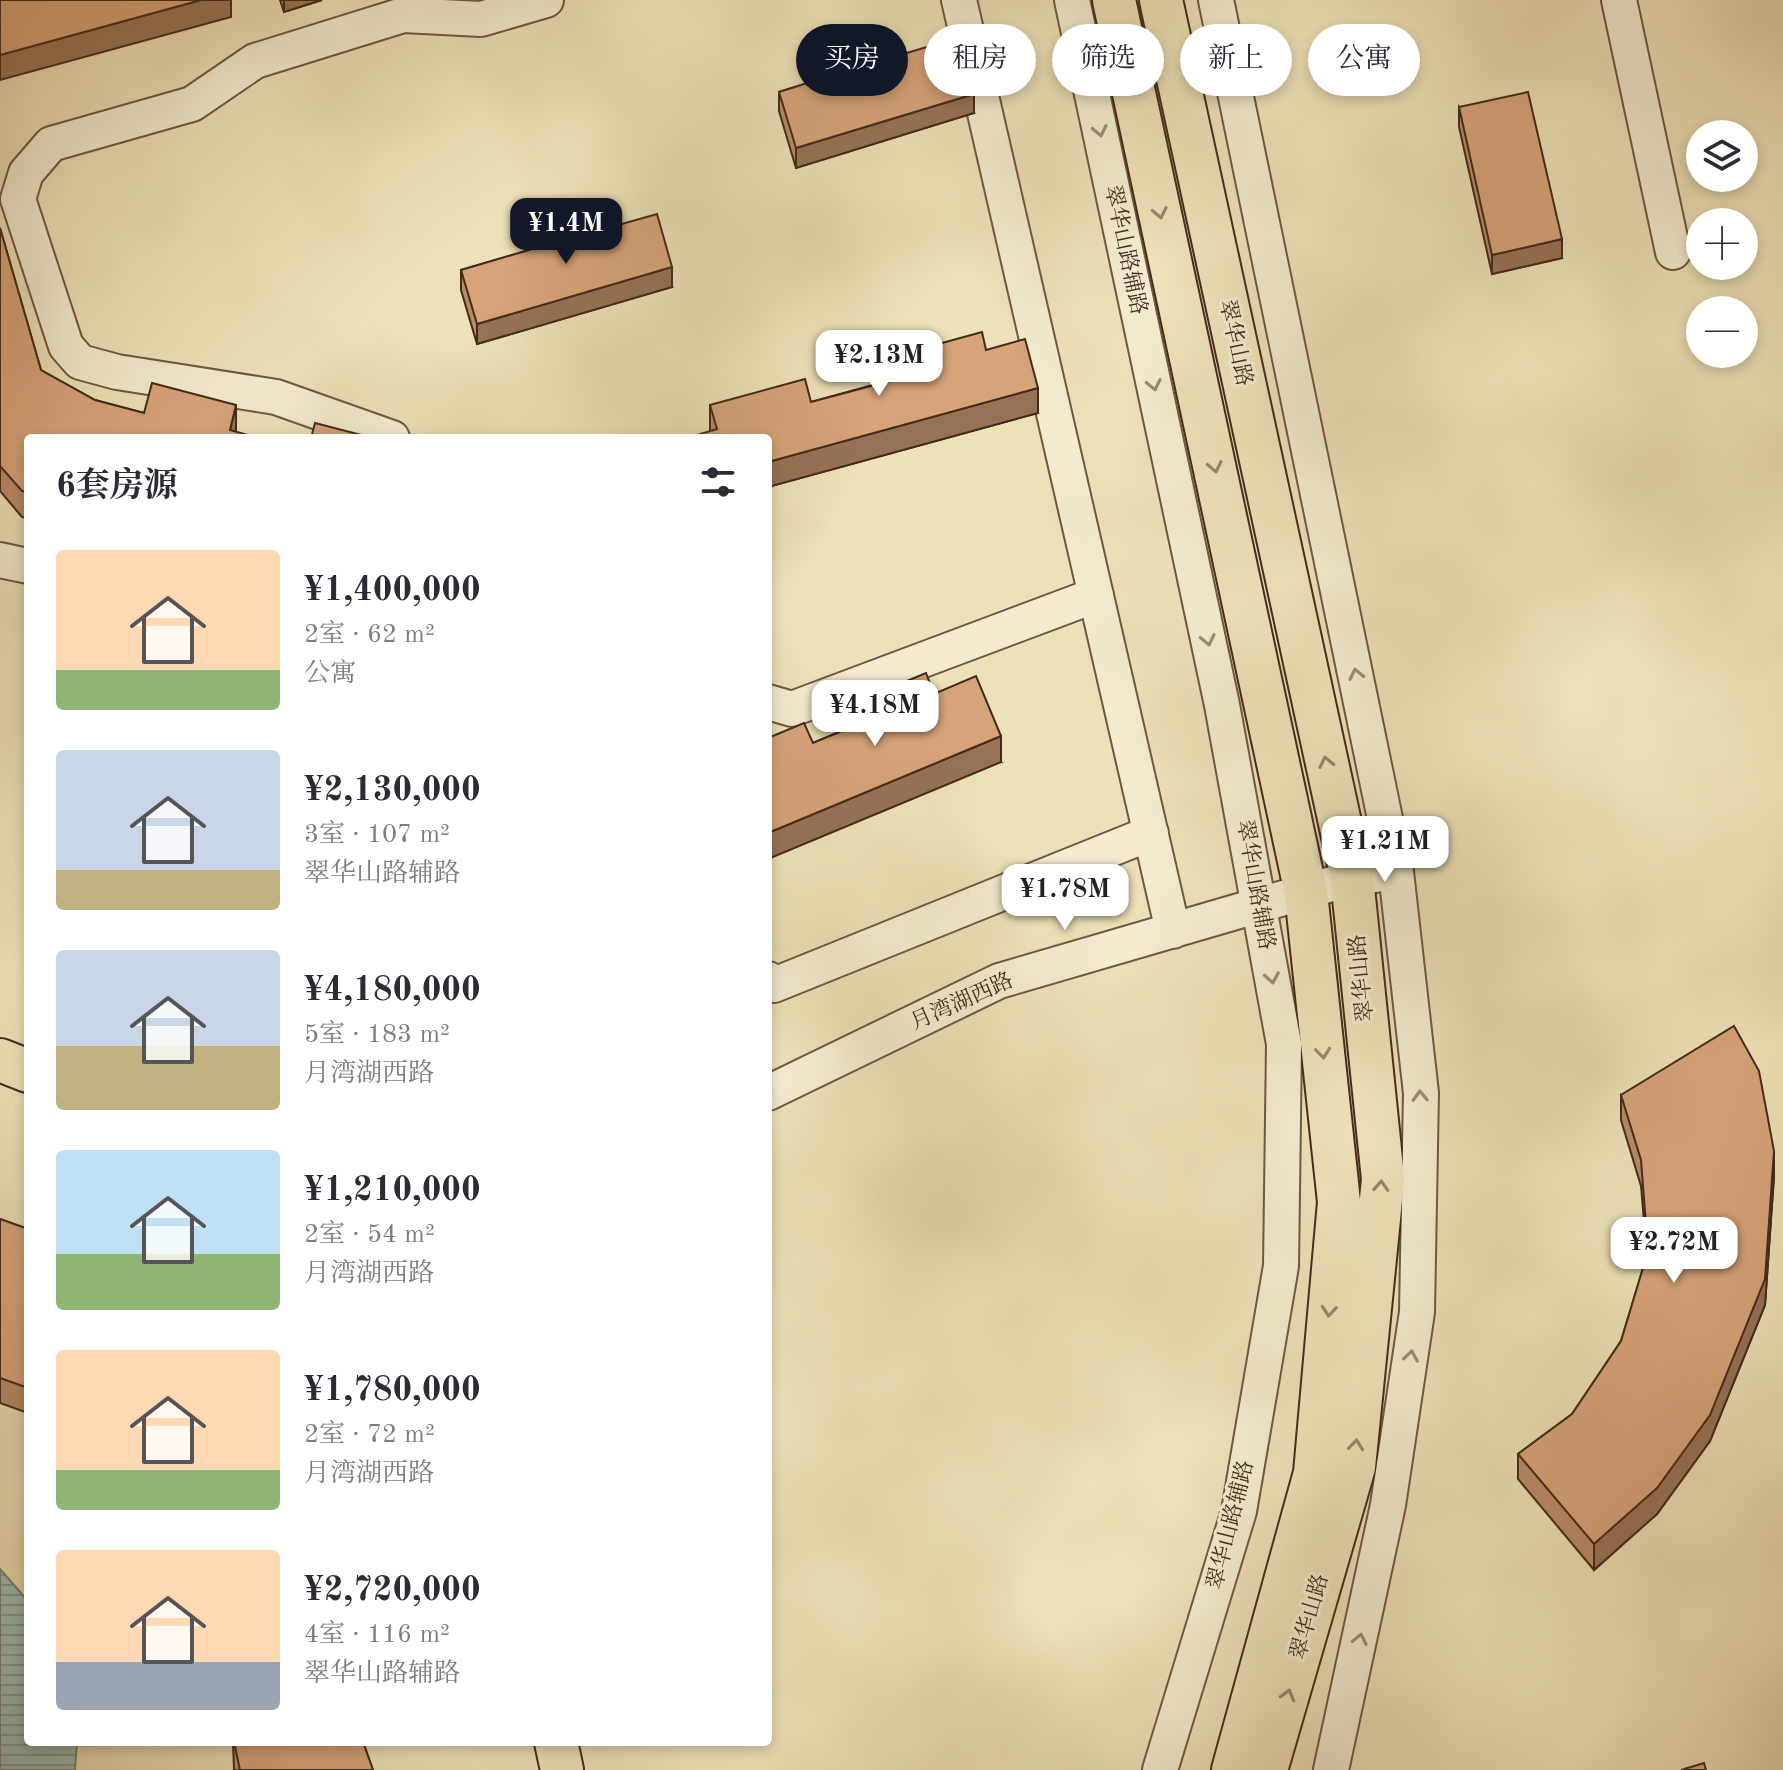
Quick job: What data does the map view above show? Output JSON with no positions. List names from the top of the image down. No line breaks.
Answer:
{"streets":{"main road":["翠华山路"],"street":["翠华山路辅路","月湾湖西路"]},"crossings":[["翠华山路辅路","月湾湖西路"],["翠华山路","月湾湖西路"]],"page":{"chip":["买房","租房","筛选","新上","公寓"],"map_buttons":["+","−"],"price":["¥1.4M","¥2.13M","¥4.18M","¥1.21M","¥1.78M","¥2.72M"],"heading":"6套房源","list":[{"name":"¥1,400,000","note":"2室 · 62 m² · 公寓"},{"name":"¥2,130,000","note":"3室 · 107 m² · 翠华山路辅路"},{"name":"¥4,180,000","note":"5室 · 183 m² · 月湾湖西路"},{"name":"¥1,210,000","note":"2室 · 54 m² · 月湾湖西路"},{"name":"¥1,780,000","note":"2室 · 72 m² · 月湾湖西路"},{"name":"¥2,720,000","note":"4室 · 116 m² · 翠华山路辅路"}]}}
